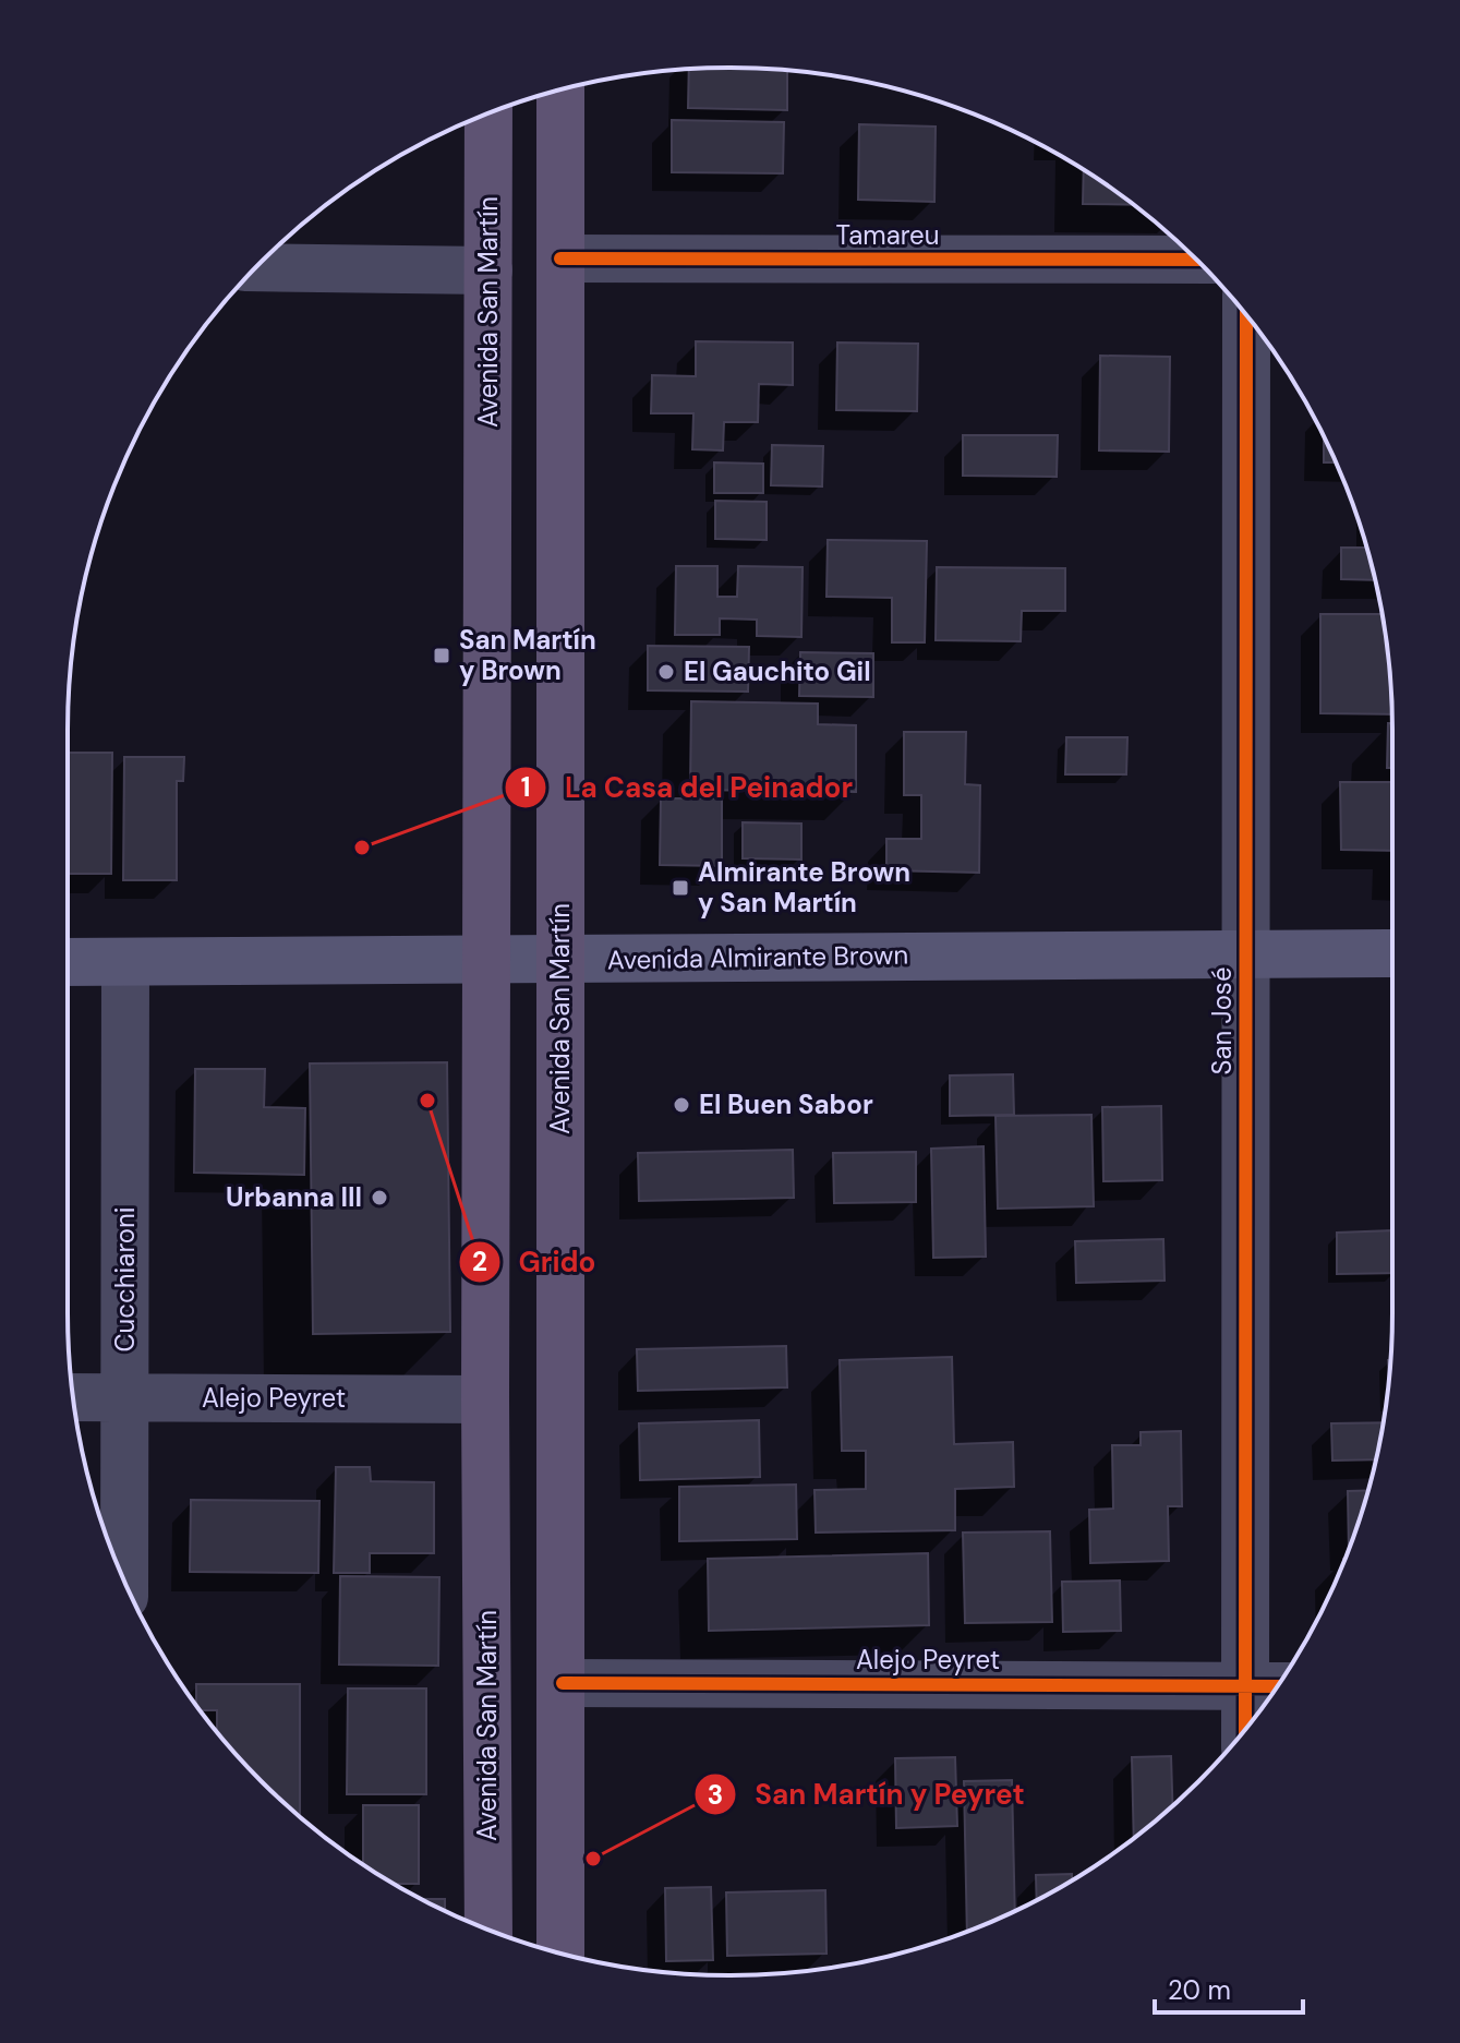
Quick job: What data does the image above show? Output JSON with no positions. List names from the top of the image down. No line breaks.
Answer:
{"streets":{"main road":["Avenida San Martín","Avenida Almirante Brown"],"street":["Tamareu","San José","Cucchiaroni","Alejo Peyret"]},"crossings":[["Tamareu","Avenida San Martín"],["Avenida San Martín","Avenida Almirante Brown"],["Avenida San Martín","Alejo Peyret"],["Avenida Almirante Brown","San José"],["Avenida Almirante Brown","Cucchiaroni"],["San José","Alejo Peyret"],["Cucchiaroni","Alejo Peyret"]],"places":{"transit":["San Martín y Brown","Almirante Brown y San Martín"],"other":["El Gauchito Gil","La Casa del Peinador","Grido","El Buen Sabor","Urbanna III","San Martín y Peyret"]},"scale_bar":"20 m"}
